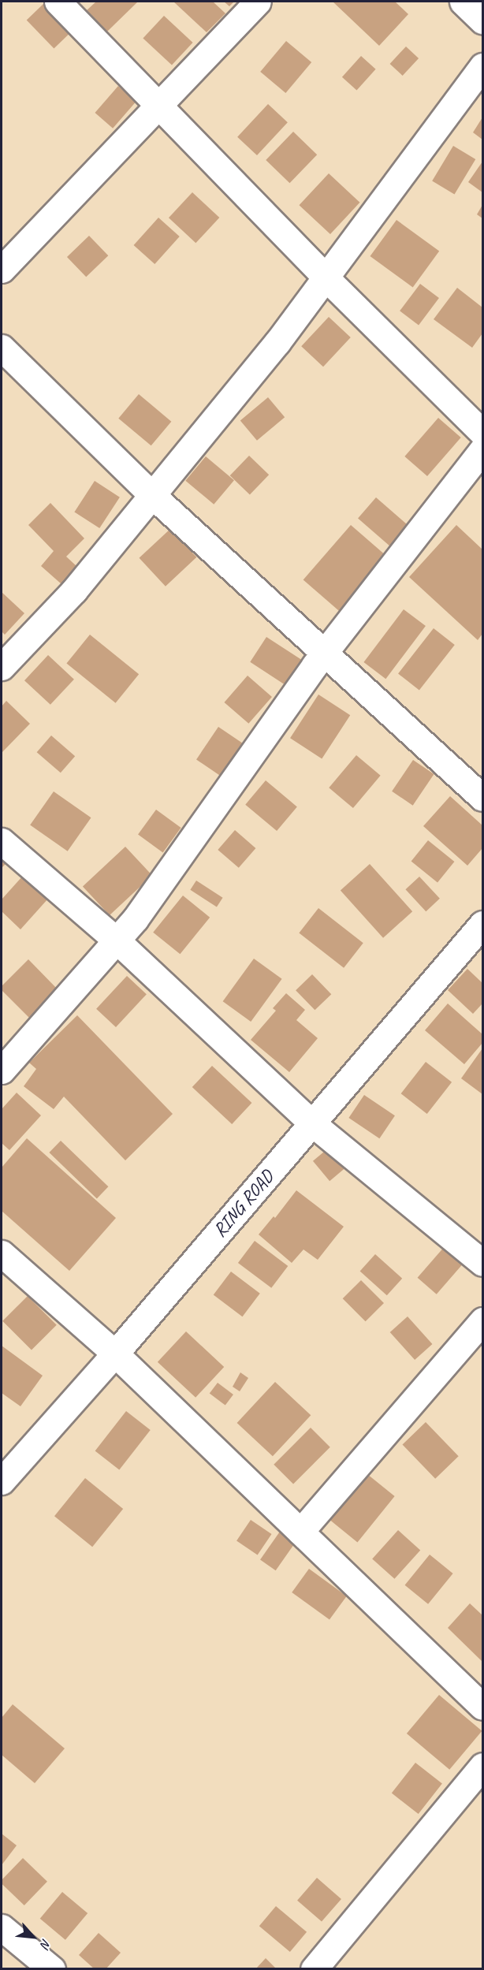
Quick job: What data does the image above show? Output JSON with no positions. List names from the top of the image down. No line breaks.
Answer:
{"streets":{"street":["RING ROAD"]},"north":"bottom right"}
